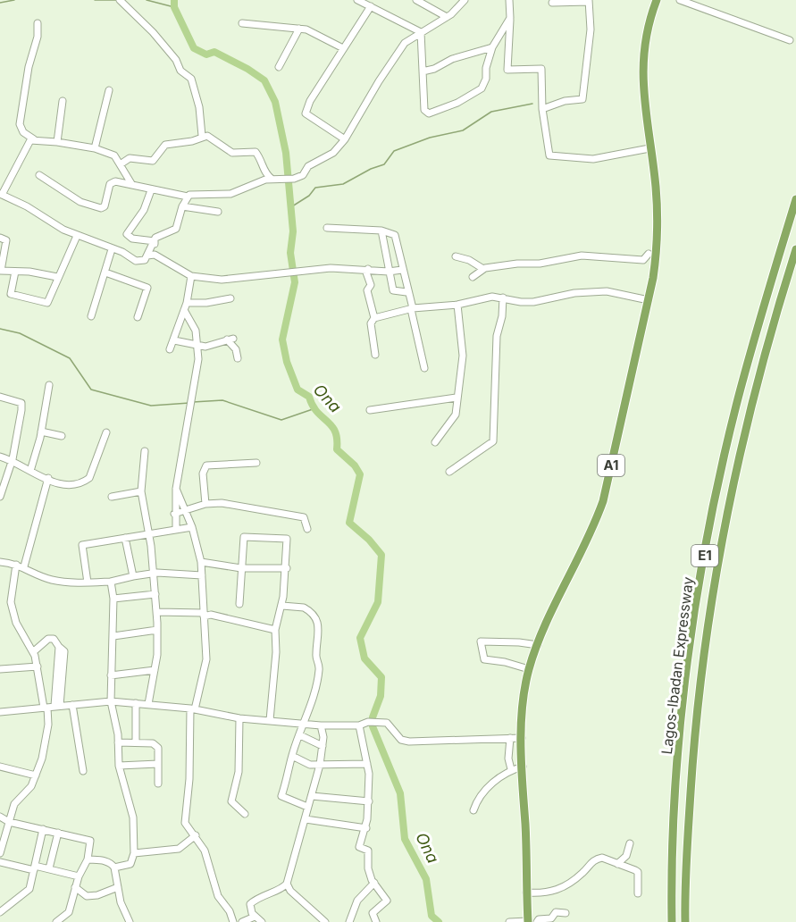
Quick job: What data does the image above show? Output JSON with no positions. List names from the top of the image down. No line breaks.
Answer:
{"streets":{"highway":["A1","E1","Lagos-Ibadan Expressway"]},"water":["Ona"]}
